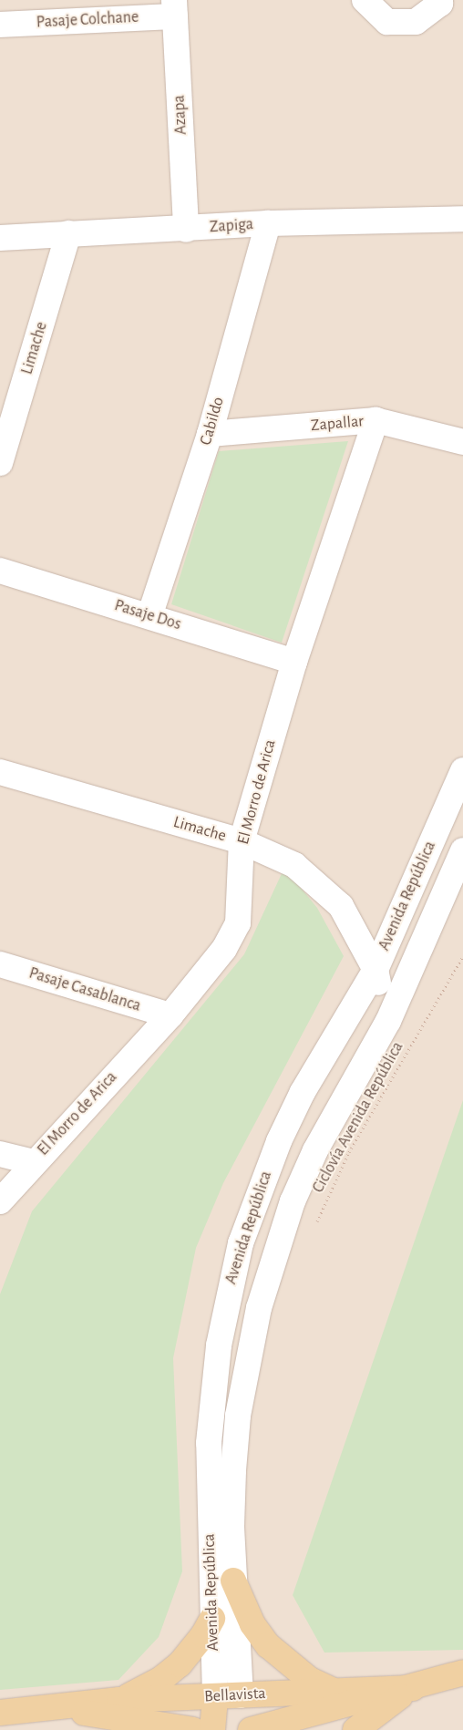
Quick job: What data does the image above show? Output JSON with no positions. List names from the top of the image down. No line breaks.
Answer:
{"streets":{"main road":["Avenida República","Bellavista"],"street":["Pasaje Colchane","Azapa","Zapiga","Limache","Cabildo","Zapallar","Pasaje Dos","El Morro de Arica","Pasaje Casablanca"],"path":["Ciclovía Avenida República"]},"crossings":[["Pasaje Colchane","Azapa"],["Azapa","Zapiga"],["Zapiga","Limache"],["Zapiga","Cabildo"],["Limache","El Morro de Arica"],["Limache","Avenida República"],["Cabildo","Zapallar"],["Cabildo","Pasaje Dos"],["Zapallar","El Morro de Arica"],["Pasaje Dos","El Morro de Arica"],["El Morro de Arica","Pasaje Casablanca"],["Avenida República","Bellavista"]]}
